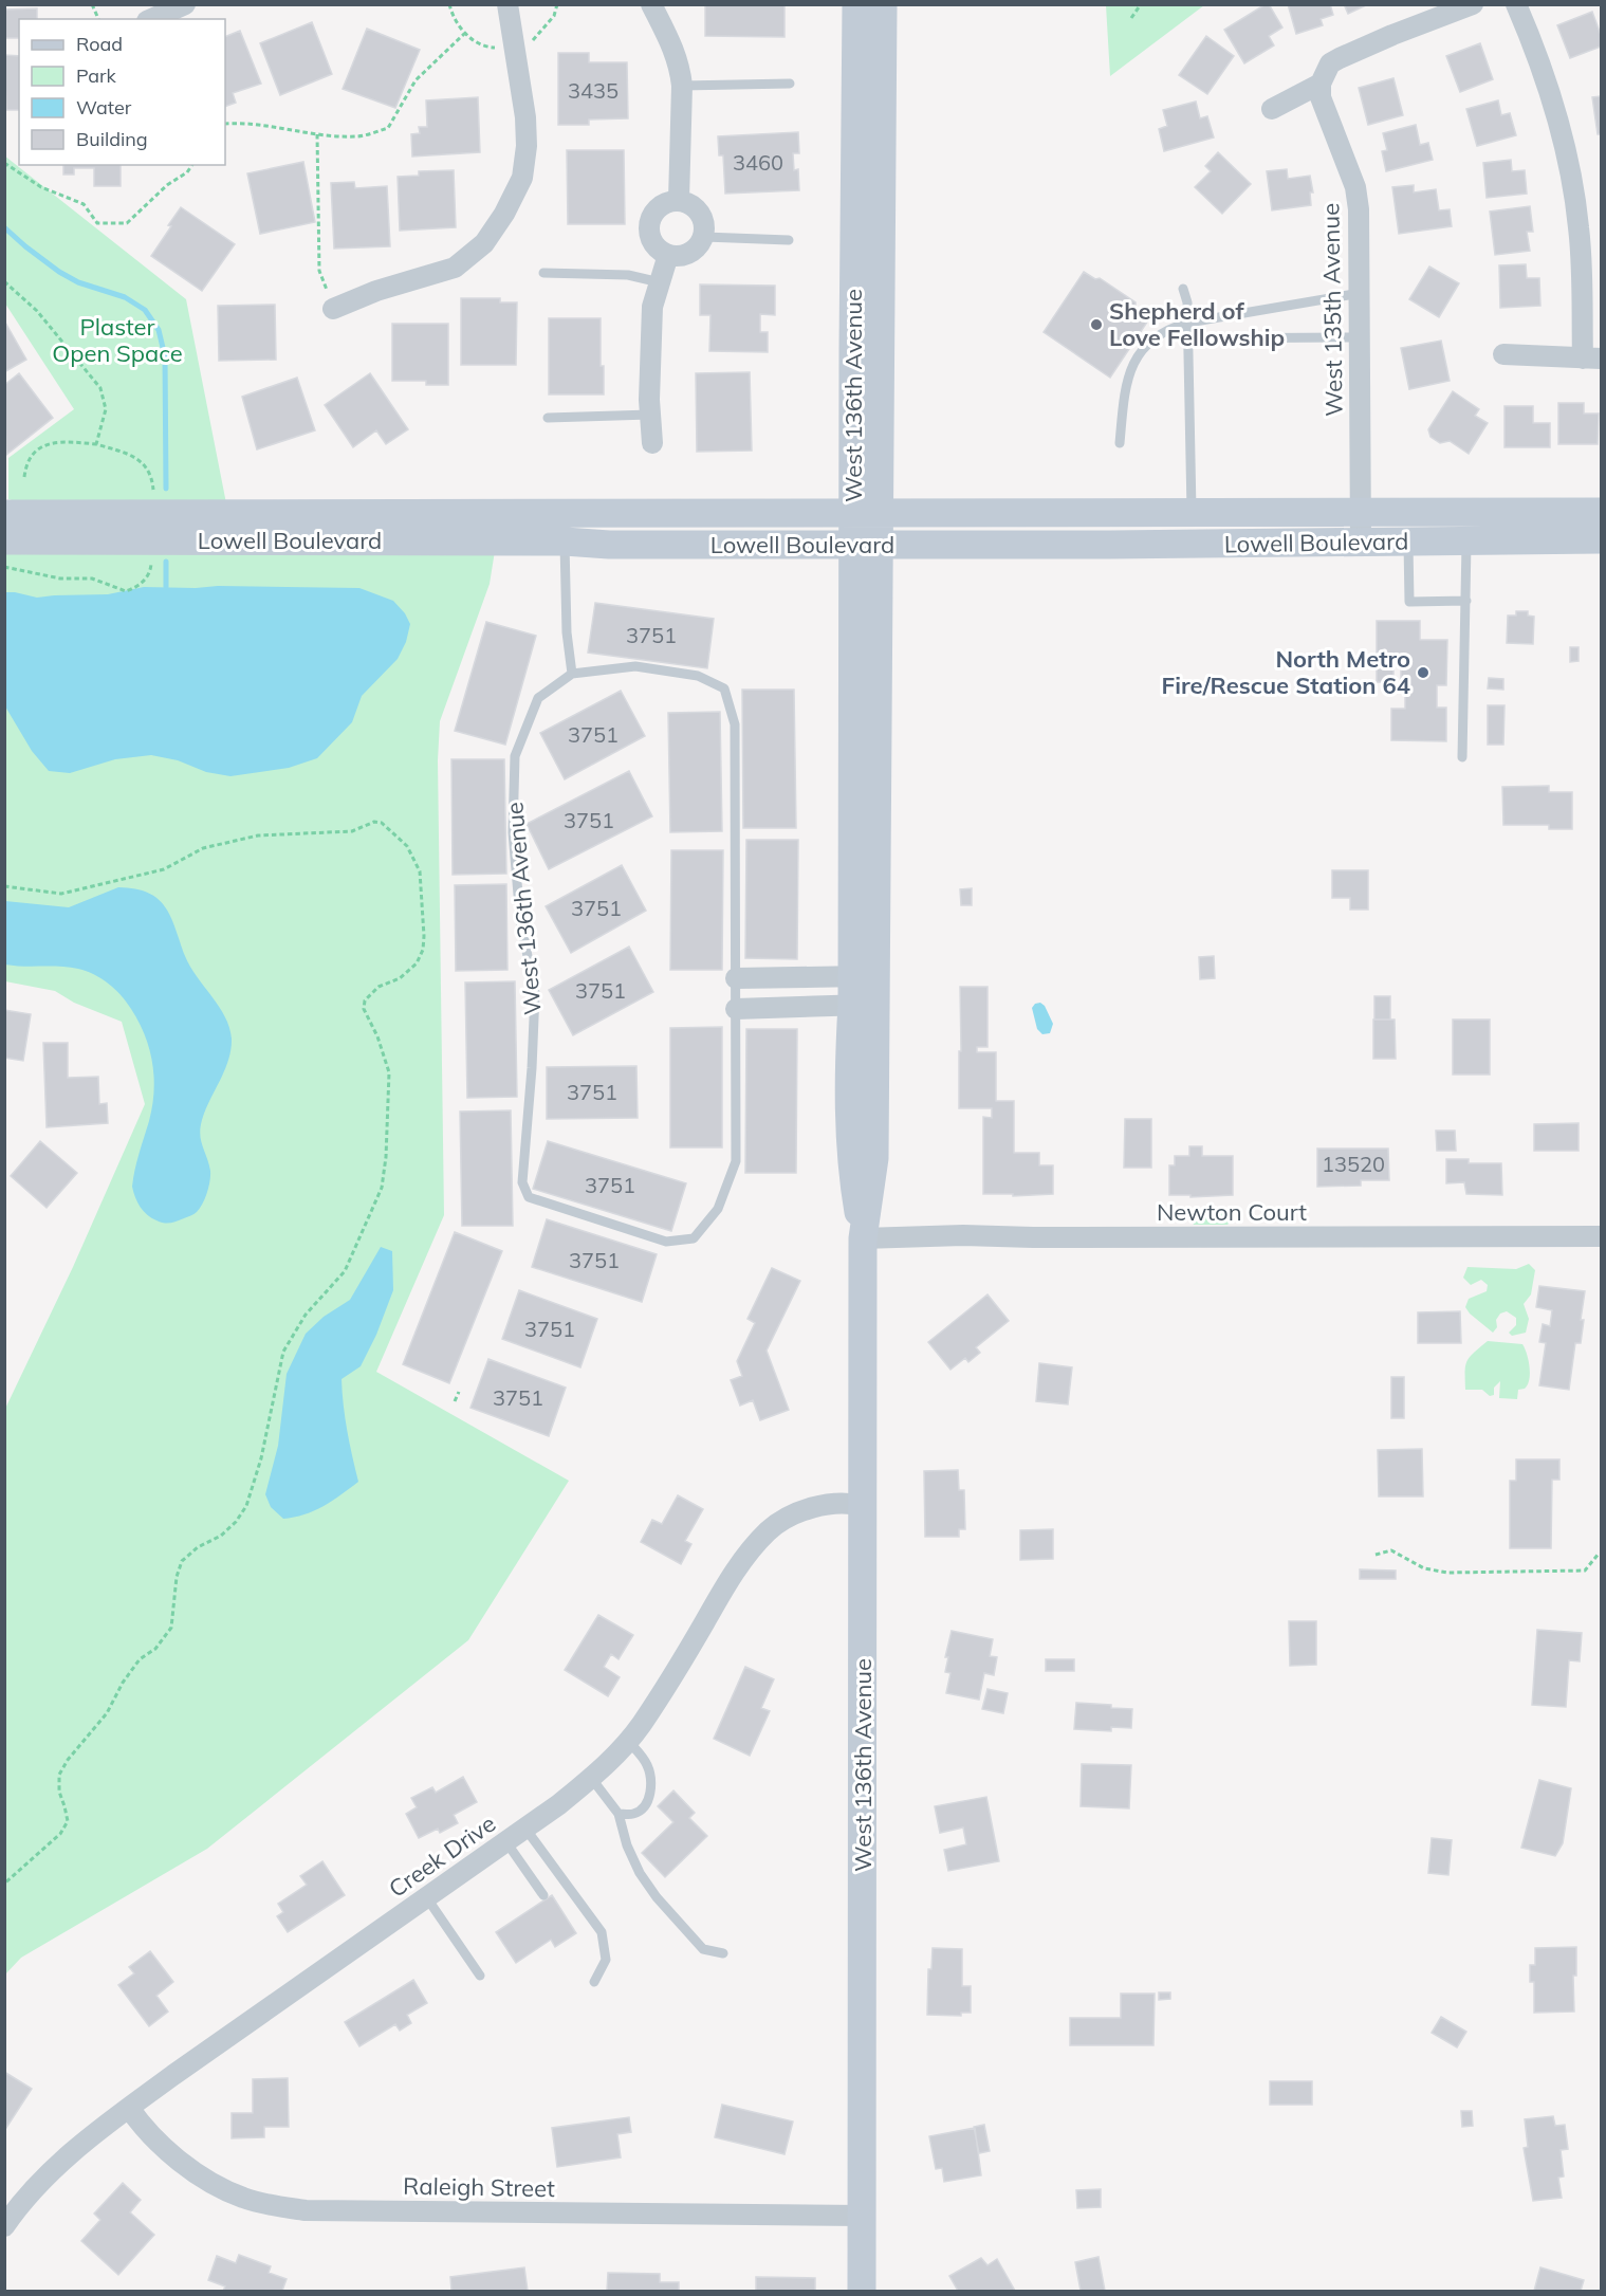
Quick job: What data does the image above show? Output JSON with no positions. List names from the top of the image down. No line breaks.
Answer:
{"streets":{"main road":["West 136th Avenue","Lowell Boulevard"],"street":["West 135th Avenue","Newton Court","Creek Drive","Raleigh Street"]},"crossings":[["West 135th Avenue","Lowell Boulevard"],["West 136th Avenue","Lowell Boulevard"],["West 136th Avenue","Newton Court"],["West 136th Avenue","Creek Drive"],["West 136th Avenue","Raleigh Street"],["Creek Drive","Raleigh Street"]],"parks":["Plaster Open Space"],"places":["Shepherd of Love Fellowship","North Metro Fire/Rescue Station 64"],"house_numbers":["3435","3460","3751","3751","3751","3751","3751","3751","13520","3751","3751","3751","3751"],"legend":["Road","Park","Water","Building"]}
